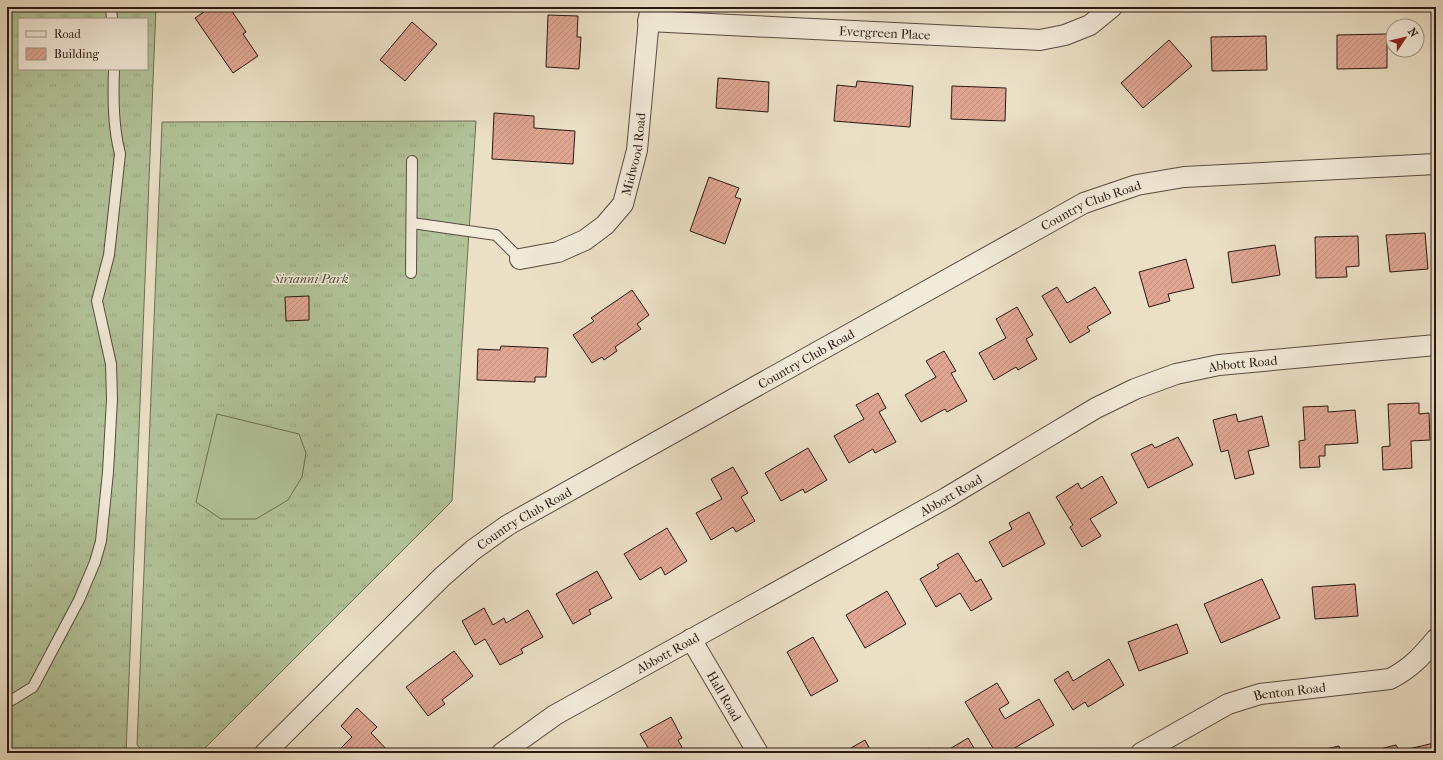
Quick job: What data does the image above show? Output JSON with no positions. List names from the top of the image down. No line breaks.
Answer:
{"streets":{"street":["Evergreen Place","Midwood Road","Country Club Road","Abbott Road","Benton Road","Hall Road"]},"crossings":[["Evergreen Place","Midwood Road"],["Abbott Road","Hall Road"]],"parks":["Sirianni Park"],"legend":["Road","Building"],"north":"top right"}
